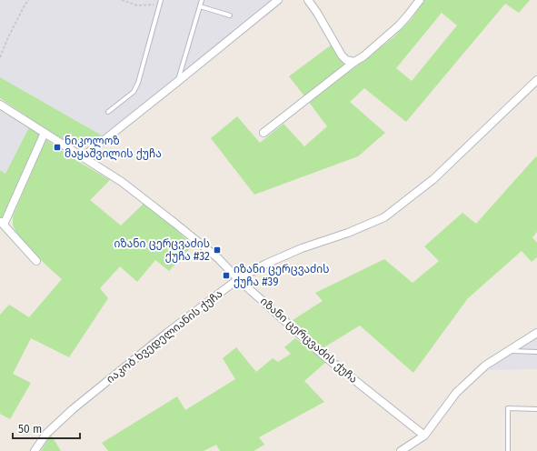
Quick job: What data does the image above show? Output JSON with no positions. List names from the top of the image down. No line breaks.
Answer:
{"streets":{"street":["იაკობ ხვედელიანის ქუჩა","იზანი ცერცვაძის ქუჩა"]},"crossings":[["იაკობ ხვედელიანის ქუჩა","იზანი ცერცვაძის ქუჩა"]],"places":{"transit":["ნიკოლოზ მაყაშვილის ქუჩა","იზანი ცერცვაძის ქუჩა #32","იზანი ცერცვაძის ქუჩა #39"]},"scale_bar":"50 m"}
